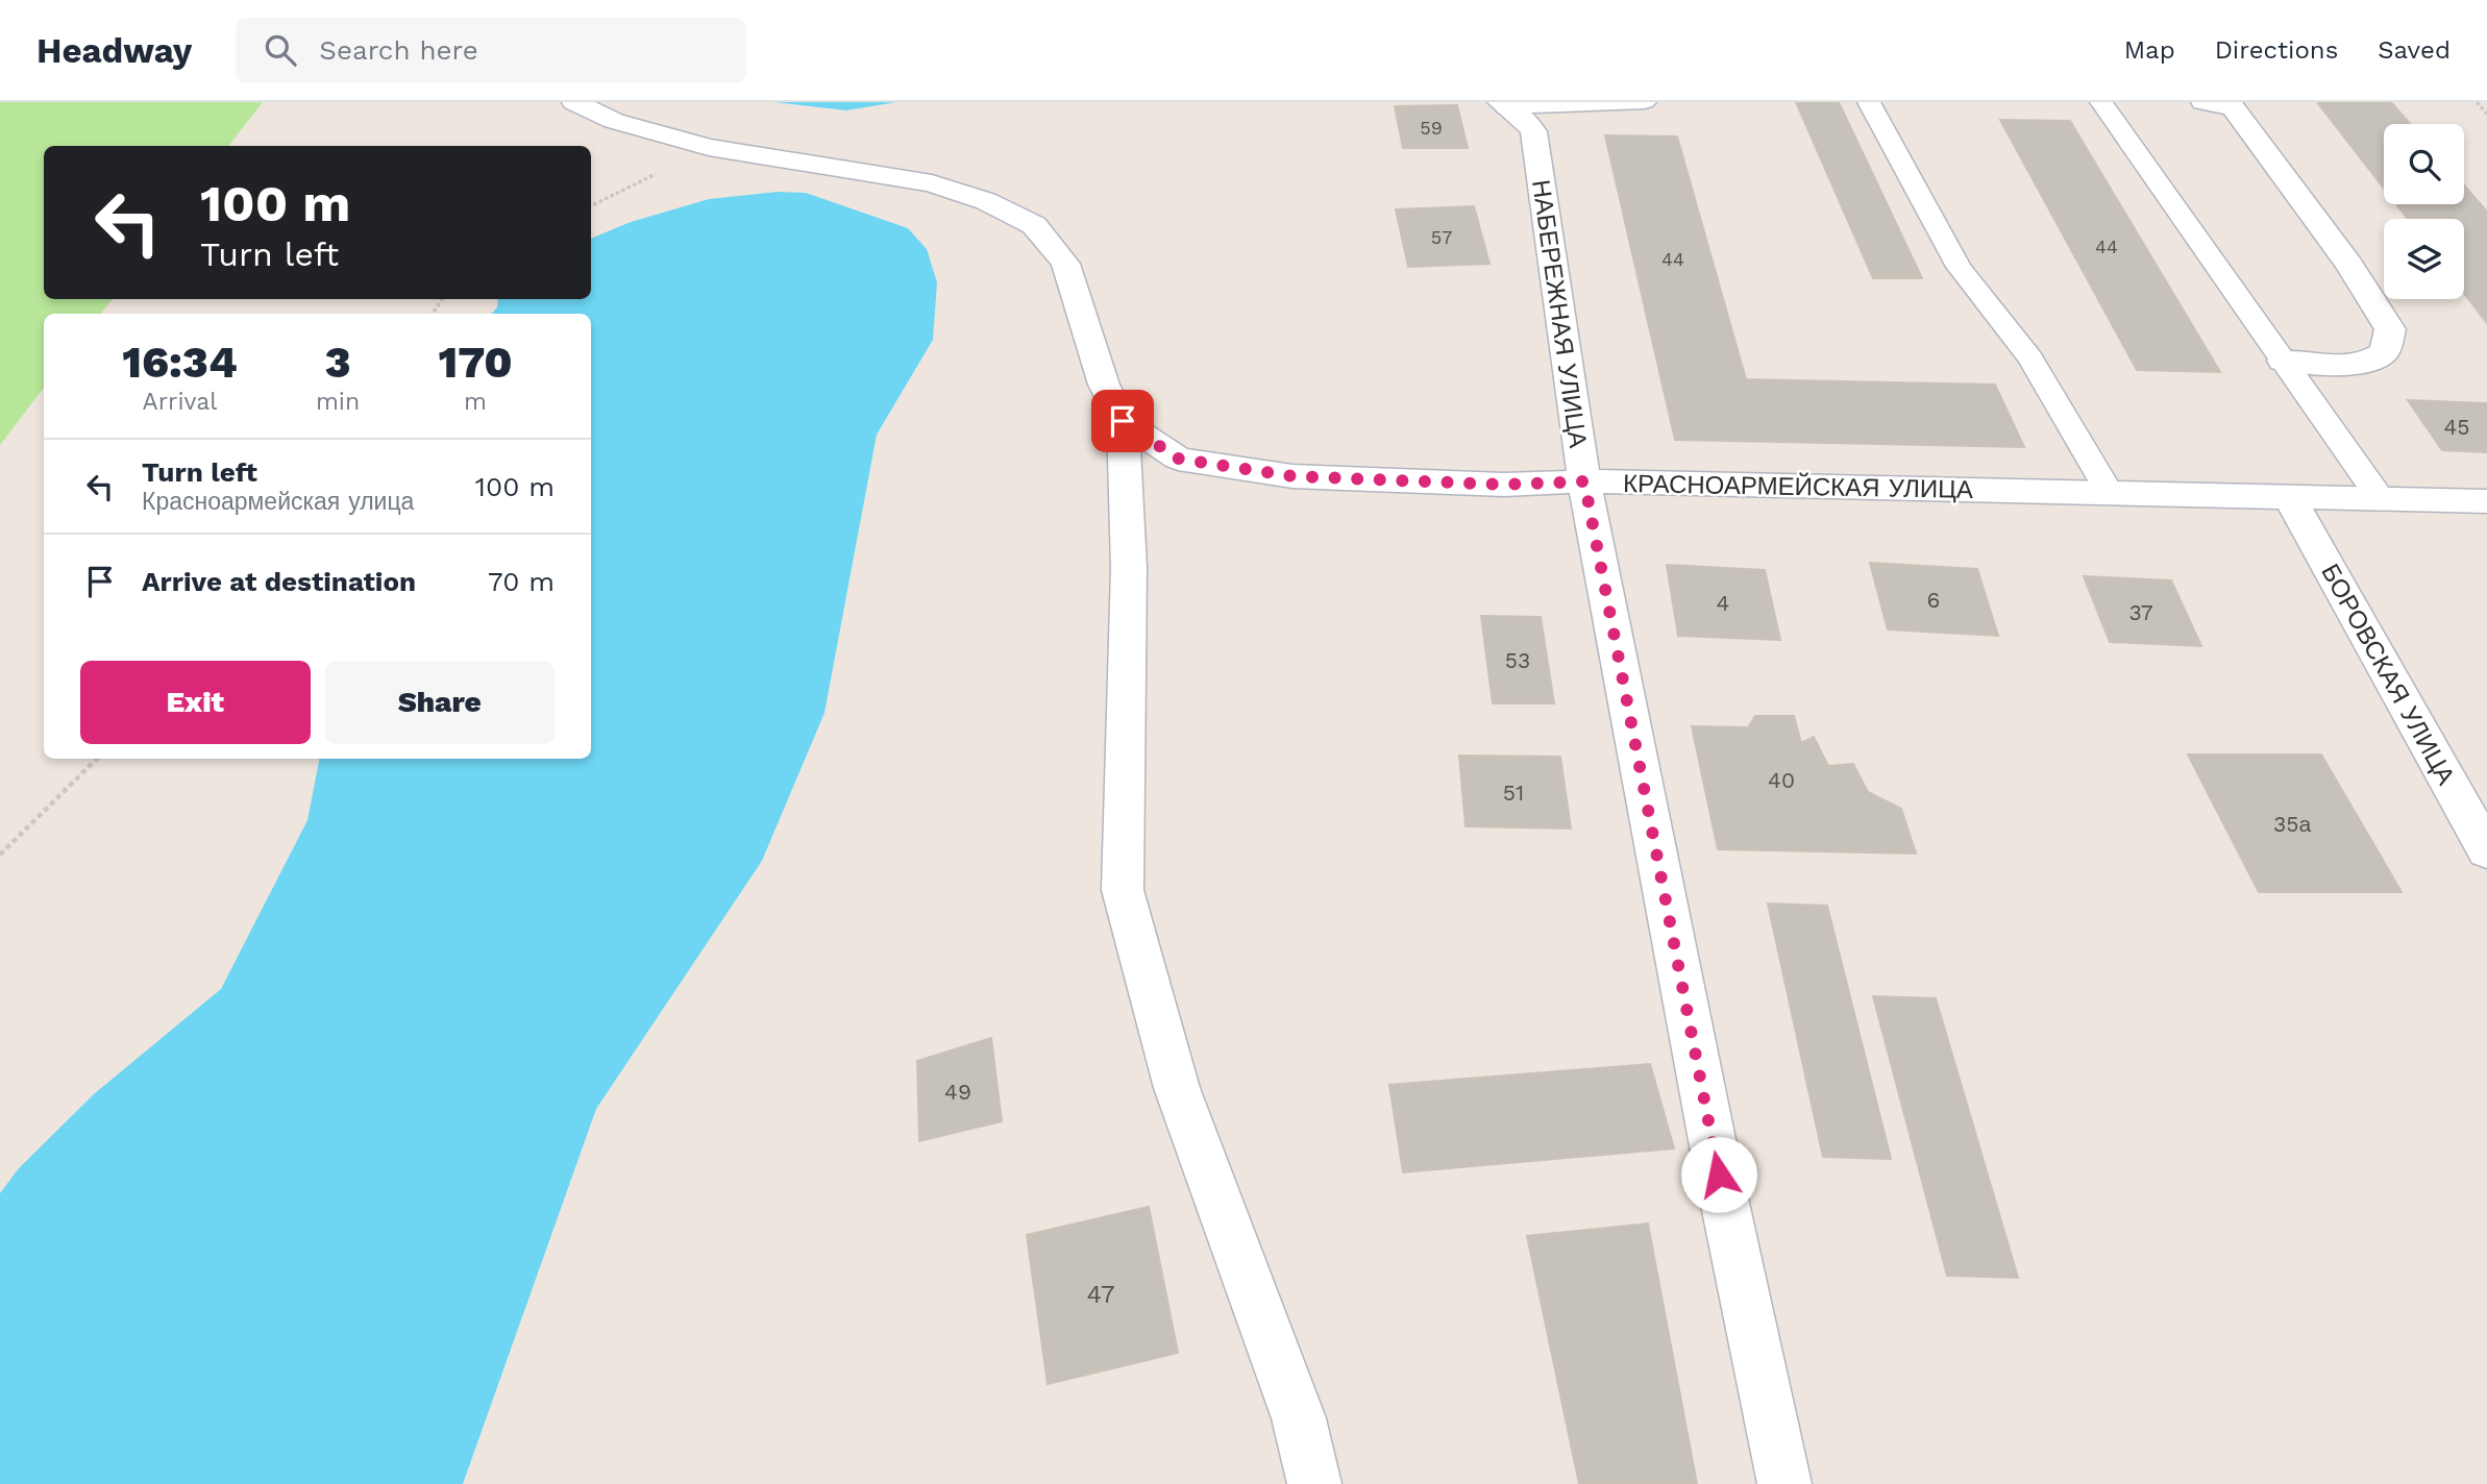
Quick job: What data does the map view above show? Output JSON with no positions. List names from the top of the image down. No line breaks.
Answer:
{"streets":{"street":["НАБЕРЕЖНАЯ УЛИЦА","КРАСНОАРМЕЙСКАЯ УЛИЦА","БОРОВСКАЯ УЛИЦА"]},"crossings":[["НАБЕРЕЖНАЯ УЛИЦА","КРАСНОАРМЕЙСКАЯ УЛИЦА"],["КРАСНОАРМЕЙСКАЯ УЛИЦА","БОРОВСКАЯ УЛИЦА"]],"house_numbers":["59","57","44","44","45","6","4","37","53","40","51","35а","49","47"],"page":{"header":"Headway","search":"Search here","nav":["Map","Directions","Saved"],"turn":["100 m","Turn left"],"eta":["16:34","Arrival","3","min","170","m"],"list":[{"name":"Turn left","note":"Красноармейская улица","value":"100 m"},{"name":"Arrive at destination","value":"70 m"}],"buttons":["Exit","Share"]}}
